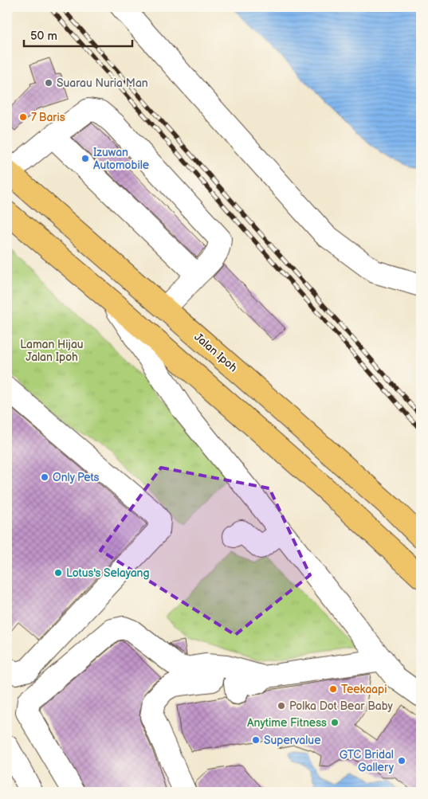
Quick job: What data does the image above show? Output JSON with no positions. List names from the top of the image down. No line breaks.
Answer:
{"streets":{"highway":["Jalan Ipoh"]},"parks":["Laman Hijau Jalan Ipoh"],"places":["Suarau Nuria Man","7 Baris","Izuwan Automobile","Only Pets","Lotus's Selayang","Teekaapi","Polka Dot Bear Baby","Anytime Fitness","Supervalue","GTC Bridal Gallery"],"scale_bar":"50 m"}
